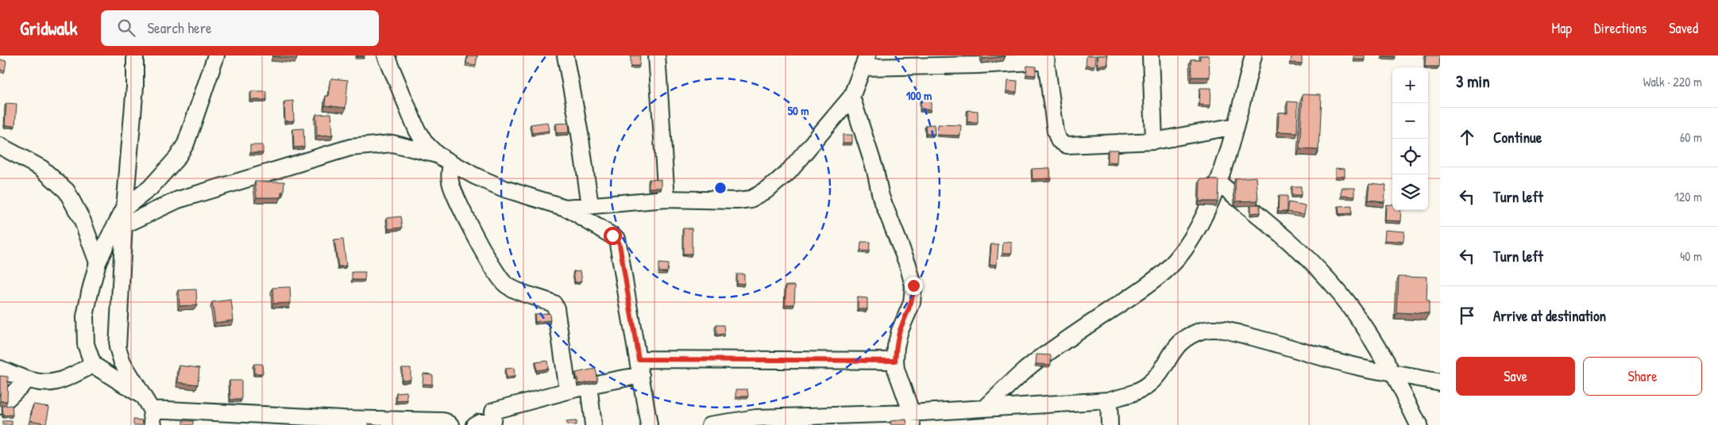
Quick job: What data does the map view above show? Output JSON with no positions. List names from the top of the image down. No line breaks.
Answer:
{"page":{"header":"Gridwalk","search":"Search here","nav":["Map","Directions","Saved"],"heading":["3 min","Walk · 220 m"],"map_buttons":["+","−"],"list":[["Continue","60 m"],["Turn left","120 m"],["Turn left","40 m"],"Arrive at destination"],"buttons":["Save","Share"]},"rings":["100 m","50 m"]}
